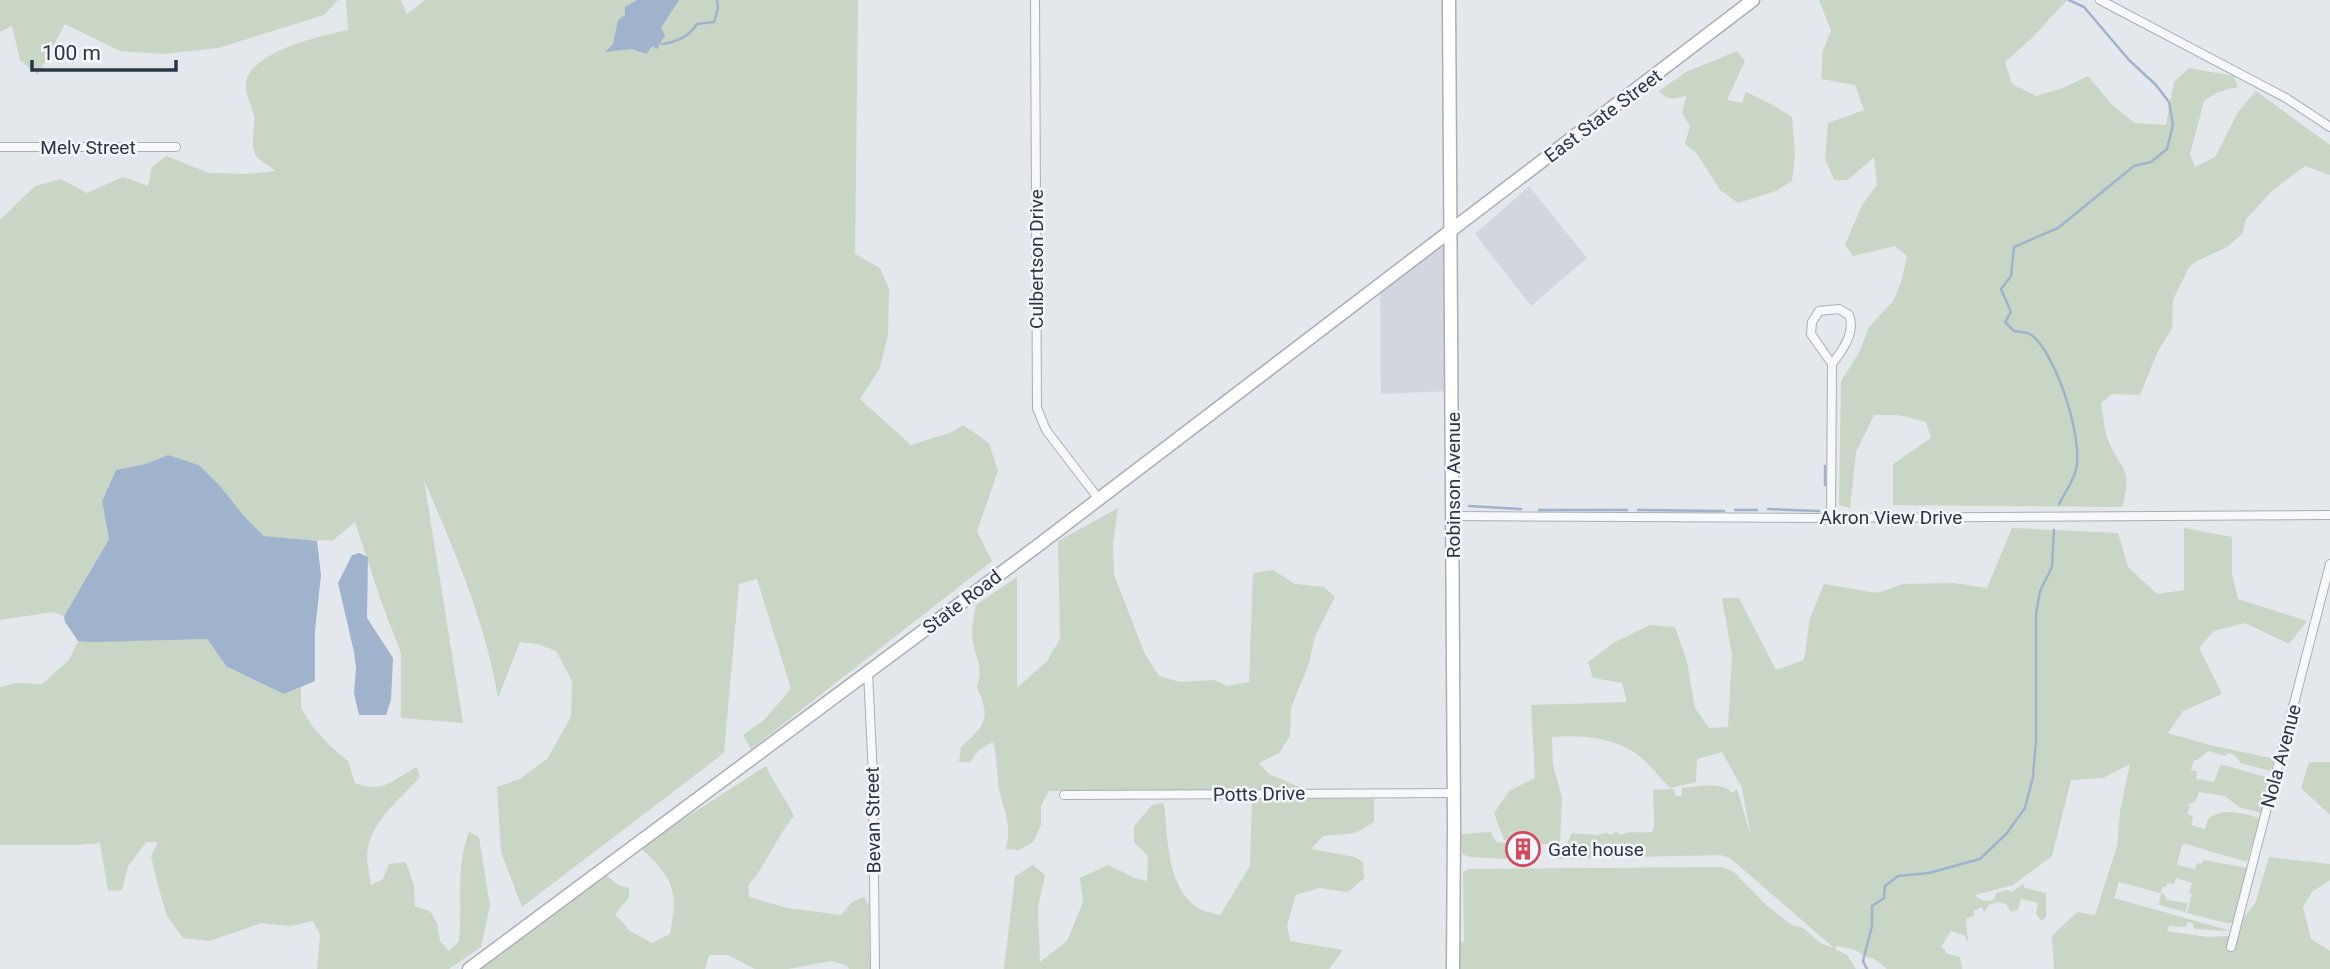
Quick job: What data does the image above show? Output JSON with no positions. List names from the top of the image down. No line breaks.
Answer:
{"streets":{"street":["East State Street","Melv Street","Culbertson Drive","Robinson Avenue","Akron View Drive","State Road","Nola Avenue","Potts Drive","Bevan Street"]},"crossings":[["East State Street","Robinson Avenue"],["East State Street","State Road"],["Culbertson Drive","State Road"],["Robinson Avenue","Akron View Drive"],["Robinson Avenue","State Road"],["Robinson Avenue","Potts Drive"],["State Road","Bevan Street"]],"places":{"building":["Gate house"]},"scale_bar":"100 m"}
